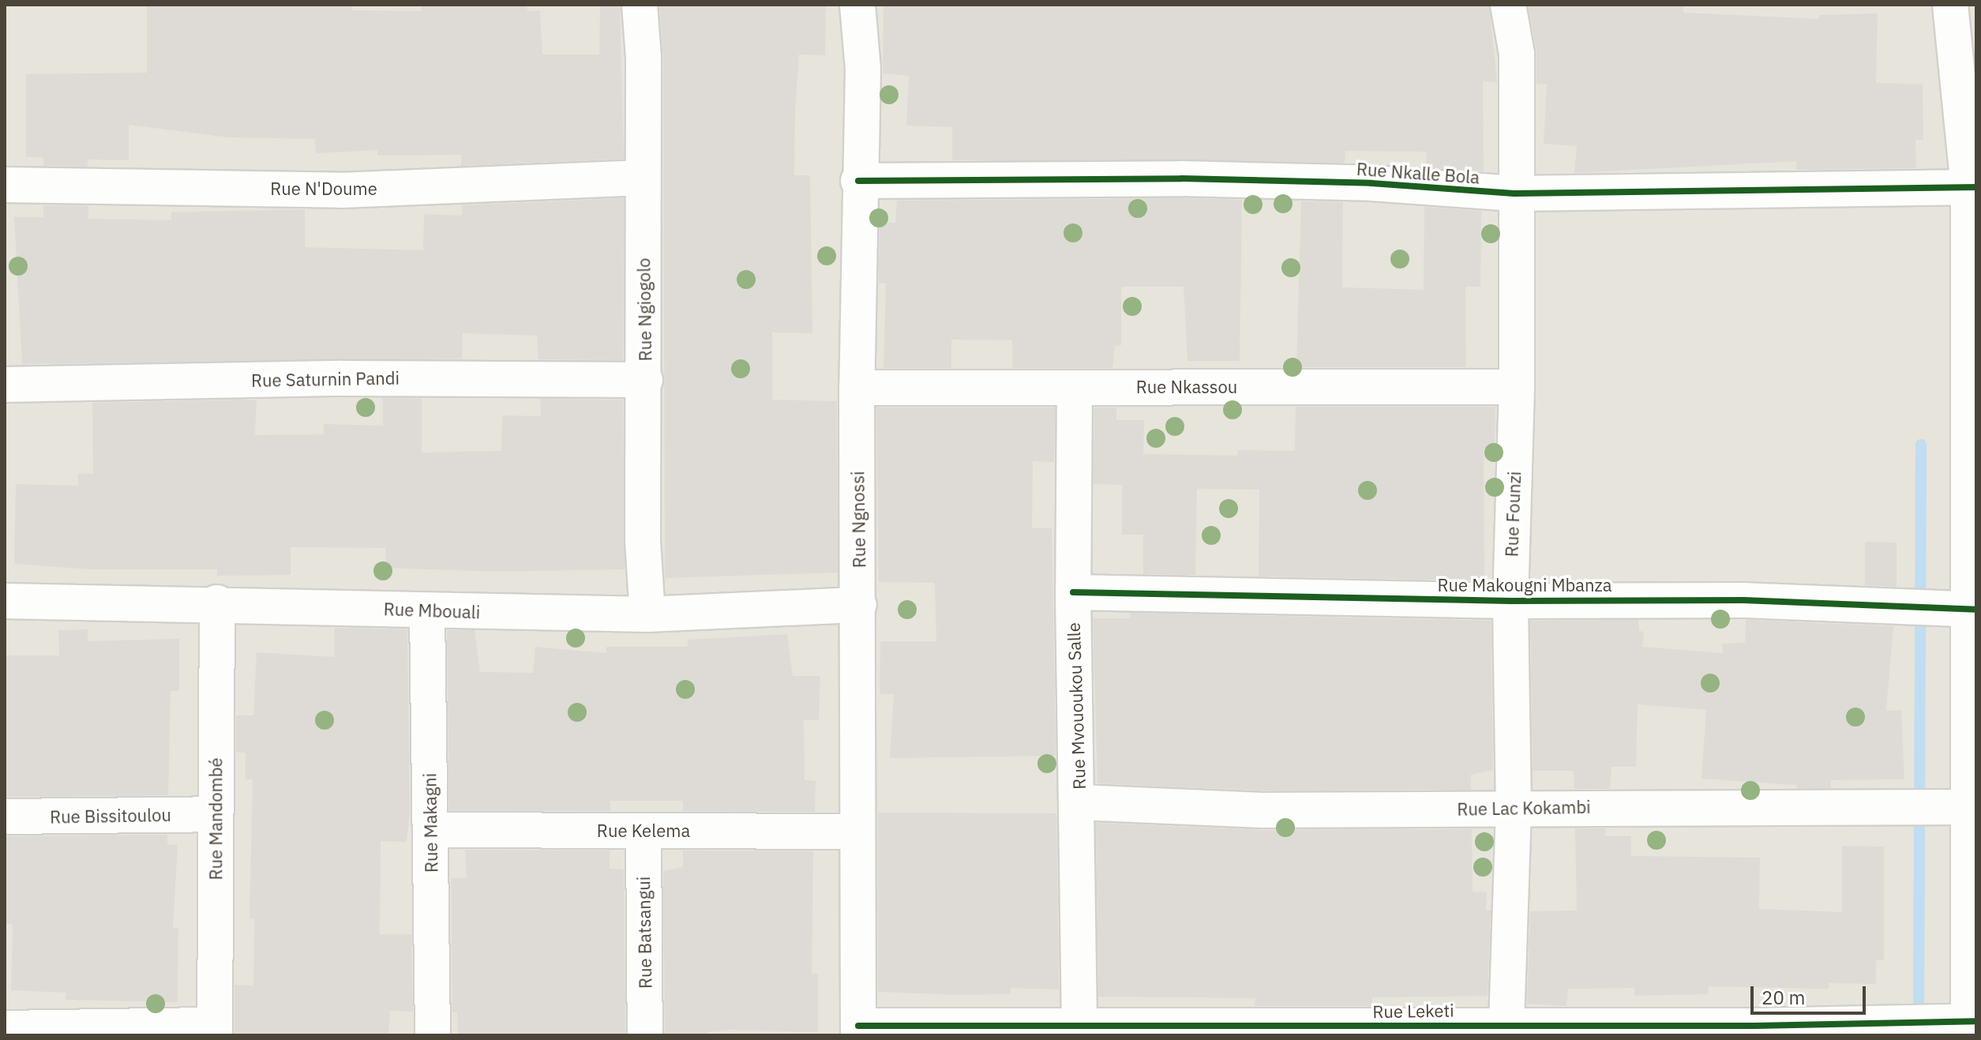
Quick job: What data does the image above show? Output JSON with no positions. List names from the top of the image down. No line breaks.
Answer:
{"streets":{"street":["Rue Nkalle Bola","Rue N'Doume","Rue Ngiogolo","Rue Saturnin Pandi","Rue Nkassou","Rue Founzi","Rue Ngnossi","Rue Makougni Mbanza","Rue Mbouali","Rue Mvououkou Salle","Rue Lac Kokambi","Rue Bissitoulou","Rue Mandombé","Rue Makagni","Rue Kelema","Rue Batsangui","Rue Leketi"]},"crossings":[["Rue Nkalle Bola","Rue Founzi"],["Rue Nkalle Bola","Rue Ngnossi"],["Rue N'Doume","Rue Ngiogolo"],["Rue Ngiogolo","Rue Saturnin Pandi"],["Rue Ngiogolo","Rue Mbouali"],["Rue Nkassou","Rue Founzi"],["Rue Nkassou","Rue Ngnossi"],["Rue Nkassou","Rue Mvououkou Salle"],["Rue Founzi","Rue Makougni Mbanza"],["Rue Founzi","Rue Lac Kokambi"],["Rue Founzi","Rue Leketi"],["Rue Ngnossi","Rue Mbouali"],["Rue Ngnossi","Rue Kelema"],["Rue Ngnossi","Rue Leketi"],["Rue Makougni Mbanza","Rue Mvououkou Salle"],["Rue Mbouali","Rue Mandombé"],["Rue Mbouali","Rue Makagni"],["Rue Mvououkou Salle","Rue Lac Kokambi"],["Rue Mvououkou Salle","Rue Leketi"],["Rue Bissitoulou","Rue Mandombé"],["Rue Makagni","Rue Kelema"],["Rue Kelema","Rue Batsangui"]],"scale_bar":"20 m"}
